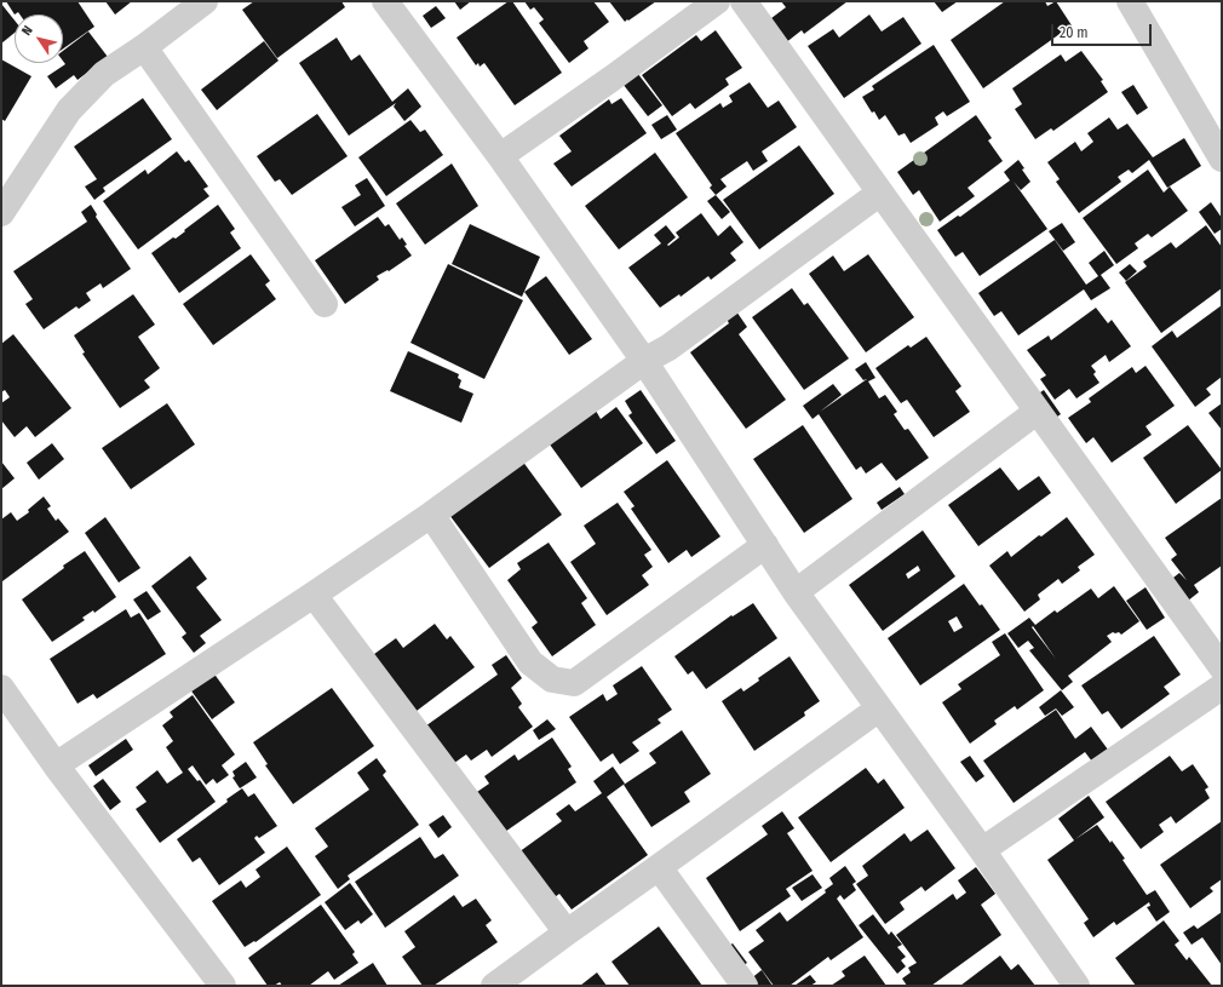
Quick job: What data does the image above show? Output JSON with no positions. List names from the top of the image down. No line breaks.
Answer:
{"scale_bar":"20 m","north":"top left"}
